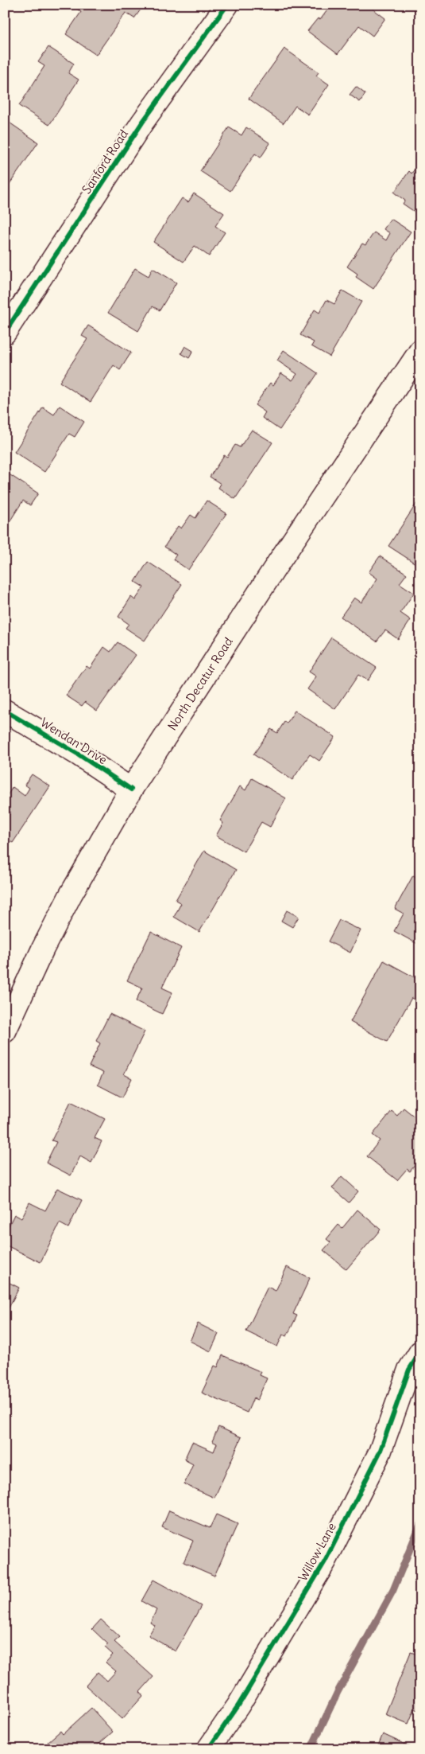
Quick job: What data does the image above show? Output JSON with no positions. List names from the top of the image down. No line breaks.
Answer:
{"streets":{"street":["Sanford Road","North Decatur Road","Wendan Drive","Willow Lane"]},"crossings":[["North Decatur Road","Wendan Drive"]]}
